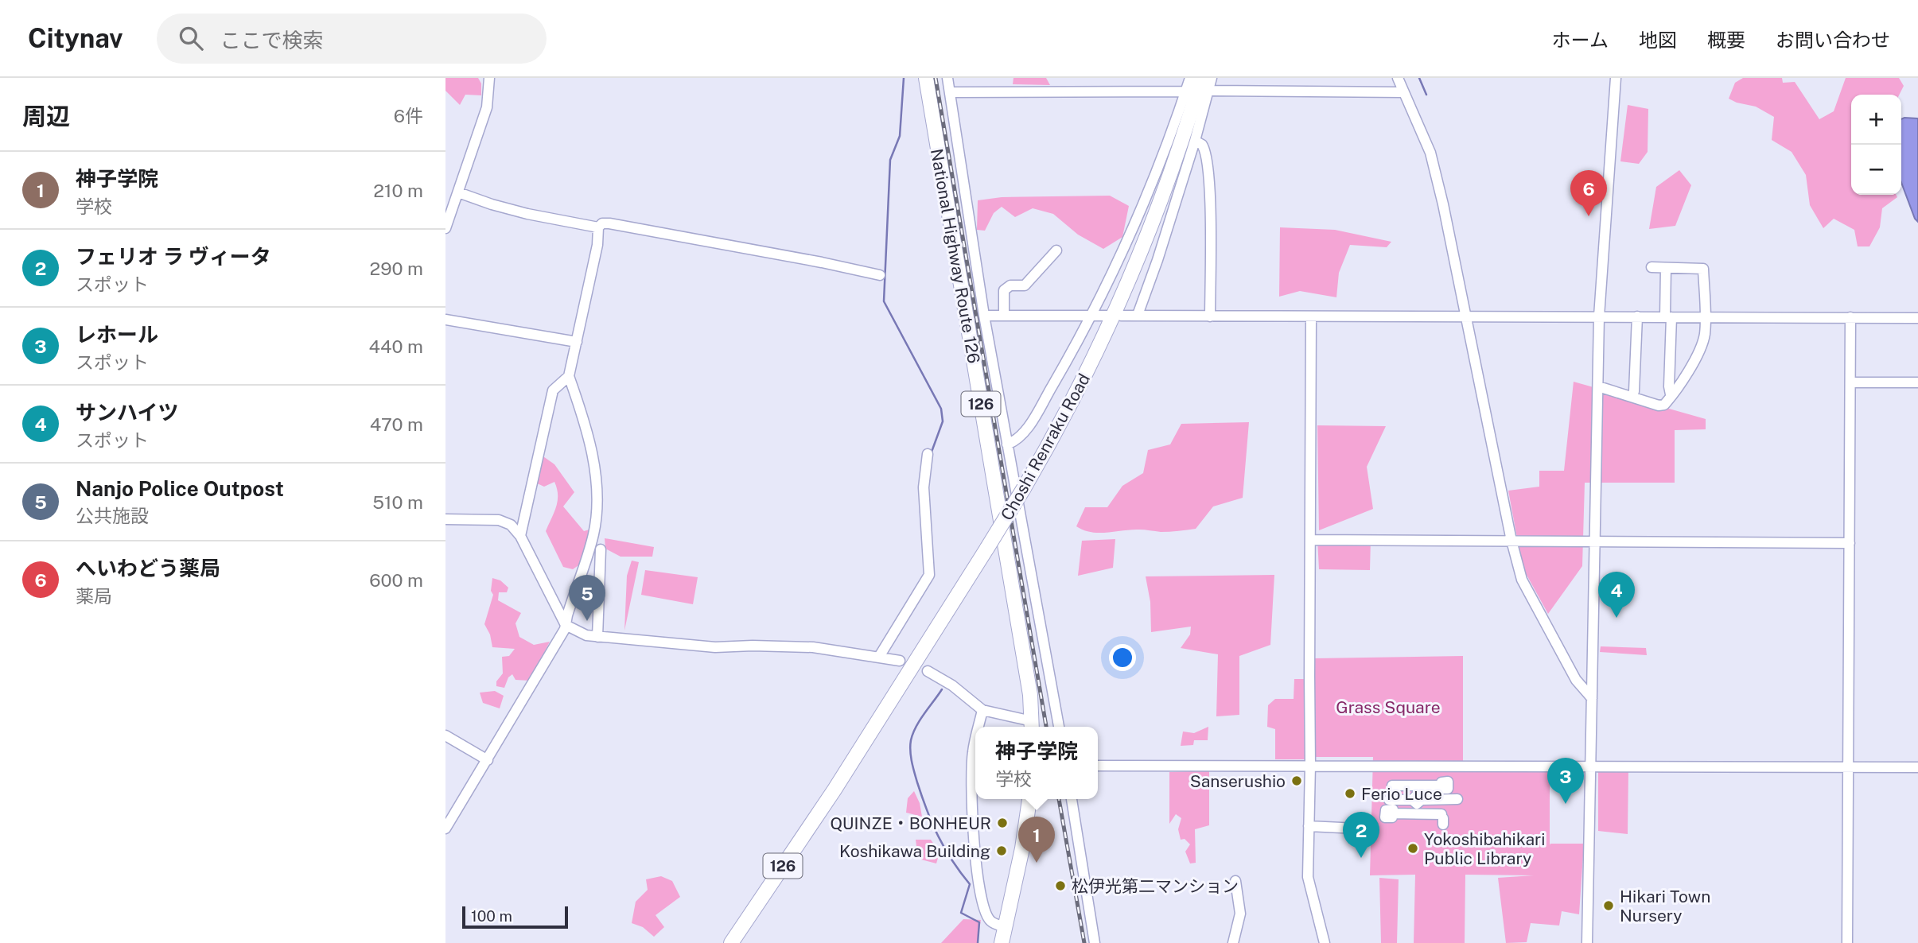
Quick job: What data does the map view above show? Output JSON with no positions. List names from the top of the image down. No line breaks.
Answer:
{"streets":{"highway":["National Highway Route 126","126","Choshi Renraku Road"]},"crossings":[["126","Choshi Renraku Road"]],"parks":["Grass Square"],"places":["Sanserushio","Ferio Luce","QUINZE・BONHEUR","Yokoshibahikari Public Library","Koshikawa Building","松伊光第二マンション","Hikari Town Nursery"],"scale_bar":"100 m","page":{"header":"Citynav","search":"ここで検索","nav":["ホーム","地図","概要","お問い合わせ"],"heading":["周辺","6件"],"map_buttons":["+","−"],"list":[{"mark":"1","name":"神子学院","note":"学校","value":"210 m"},{"mark":"2","name":"フェリオ ラ ヴィータ","note":"スポット","value":"290 m"},{"mark":"3","name":"レホール","note":"スポット","value":"440 m"},{"mark":"4","name":"サンハイツ","note":"スポット","value":"470 m"},{"mark":"5","name":"Nanjo Police Outpost","note":"公共施設","value":"510 m"},{"mark":"6","name":"へいわどう薬局","note":"薬局","value":"600 m"}],"pins":["6","4","5","3","2","1"],"popup":["神子学院","学校"],"scale":"100 m"}}
